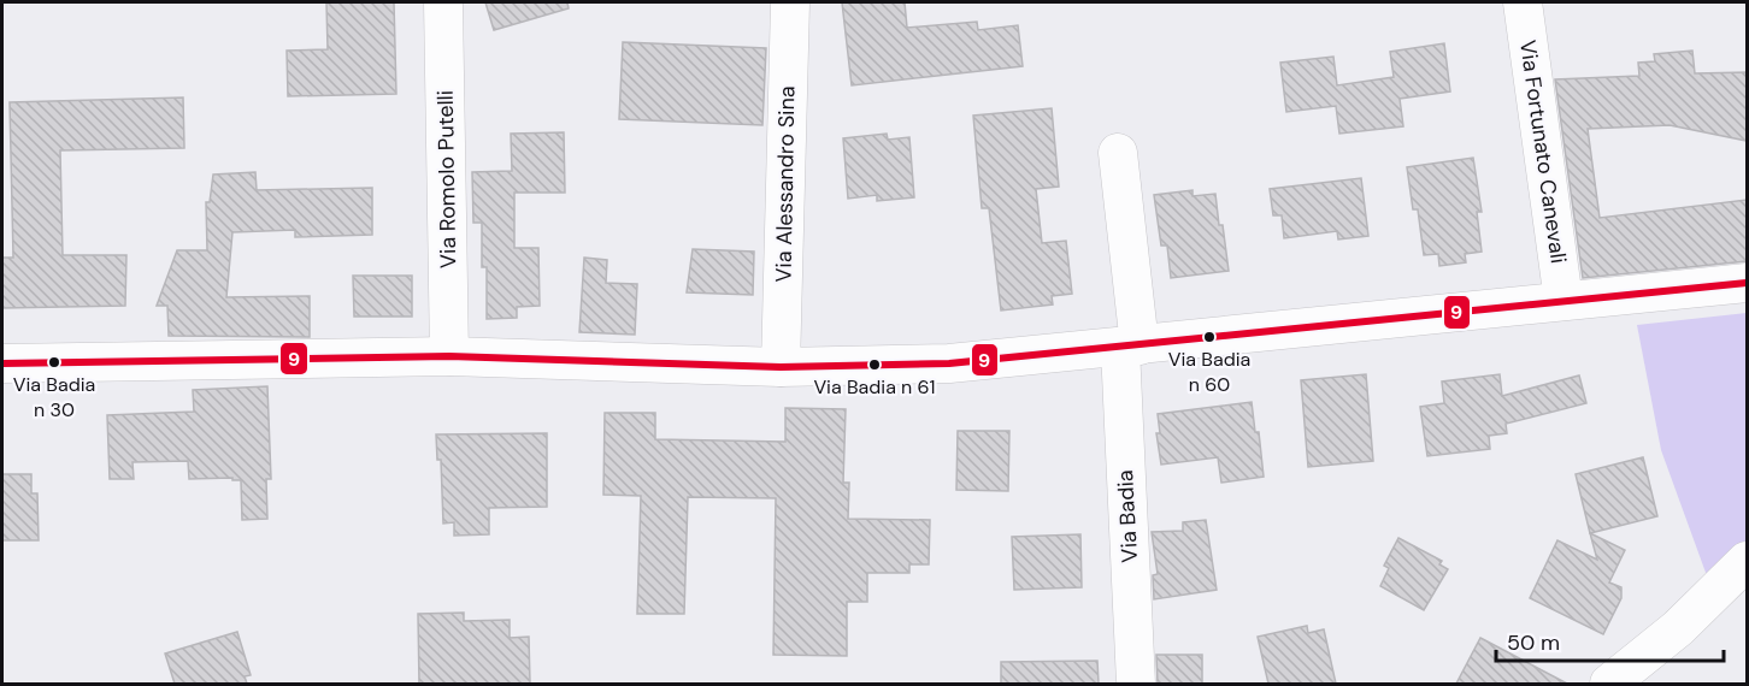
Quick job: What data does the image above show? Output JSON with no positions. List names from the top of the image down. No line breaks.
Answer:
{"streets":{"street":["Via Fortunato Canevali","Via Romolo Putelli","Via Alessandro Sina","Via Badia"]},"places":["Via Badia n 60","Via Badia n 30","Via Badia n 61"],"lines":["transit line 9"],"scale_bar":"50 m"}
